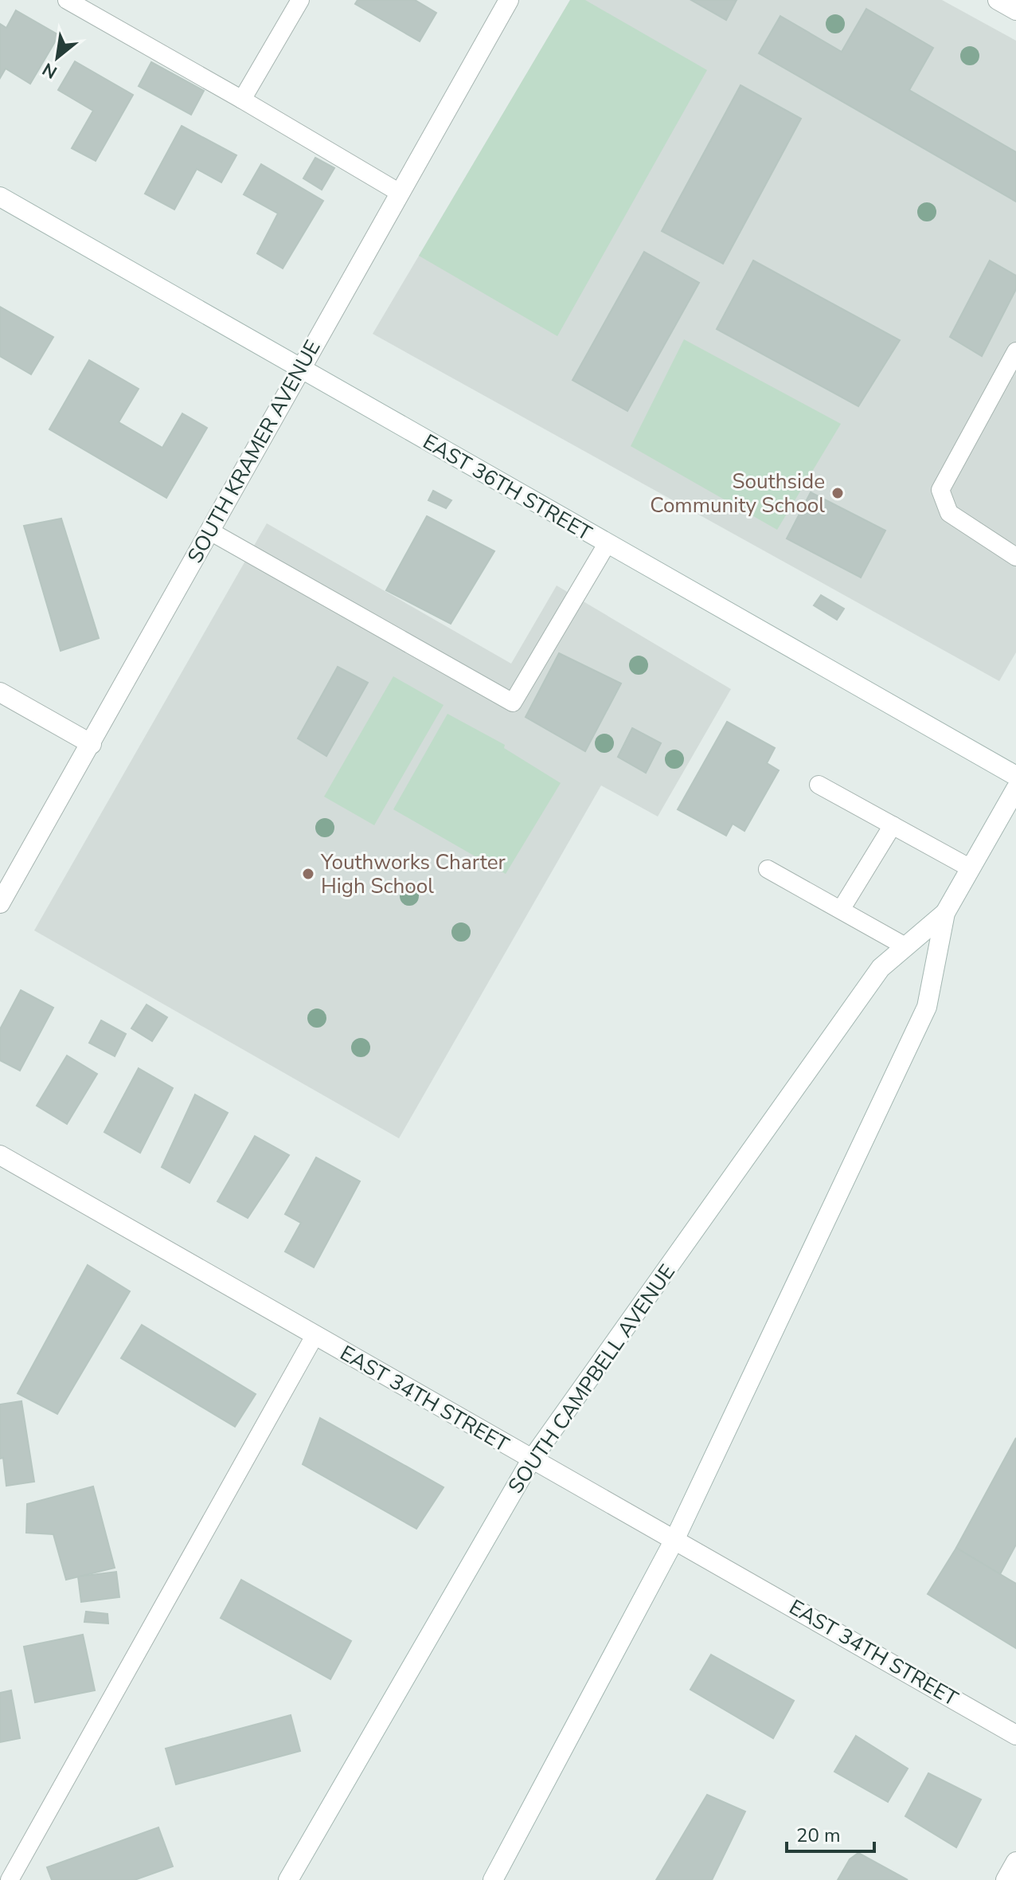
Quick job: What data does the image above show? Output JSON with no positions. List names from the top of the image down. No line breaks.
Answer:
{"streets":{"street":["SOUTH KRAMER AVENUE","EAST 36TH STREET","SOUTH CAMPBELL AVENUE","EAST 34TH STREET"]},"crossings":[["SOUTH KRAMER AVENUE","EAST 36TH STREET"],["SOUTH CAMPBELL AVENUE","EAST 34TH STREET"]],"places":["Southside Community School","Youthworks Charter High School"],"scale_bar":"20 m","north":"bottom left"}
